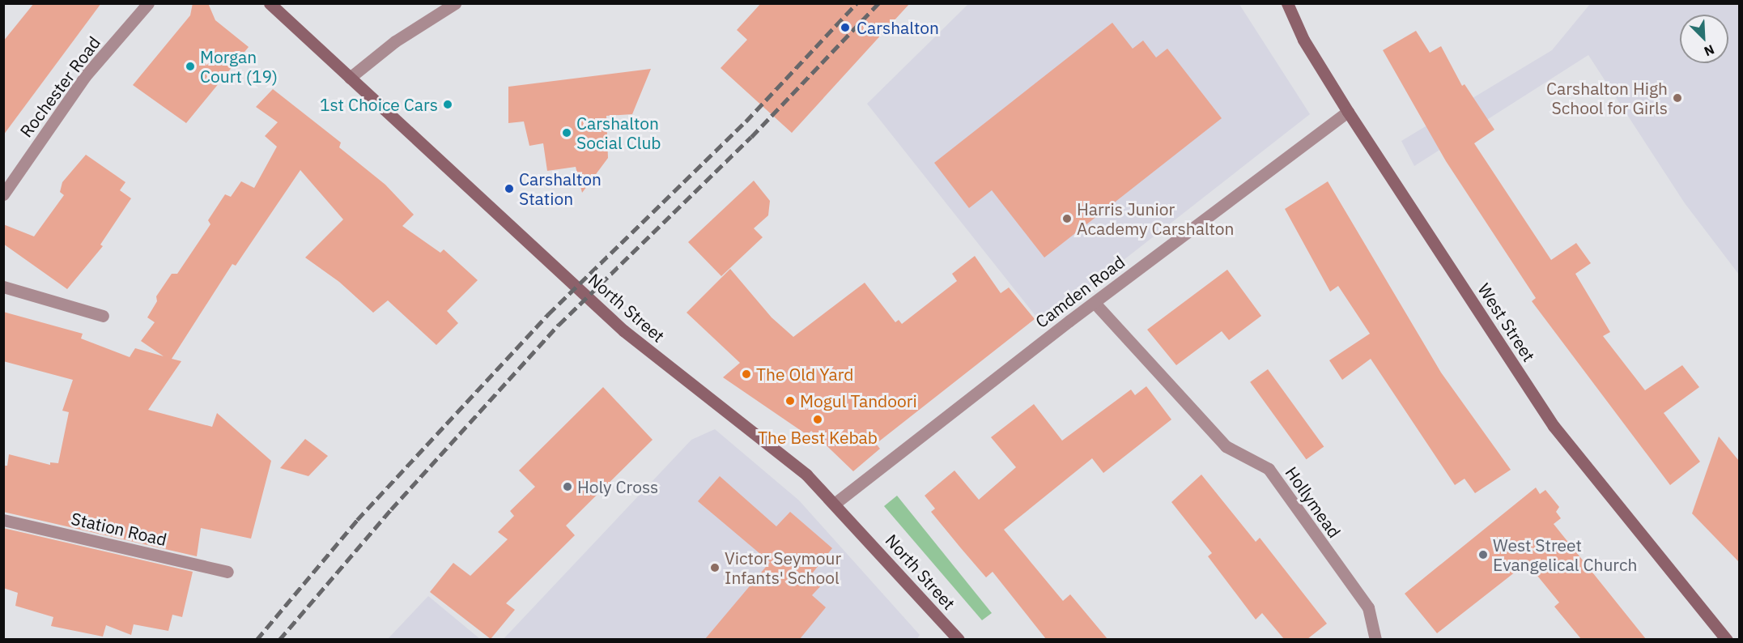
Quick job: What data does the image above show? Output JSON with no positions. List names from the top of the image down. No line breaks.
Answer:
{"streets":{"main road":["North Street","West Street"],"street":["Rochester Road","Camden Road","Hollymead","Station Road"]},"crossings":[["Camden Road","North Street"],["Camden Road","West Street"],["Camden Road","Hollymead"]],"places":["Carshalton","Morgan Court (19)","Carshalton High School for Girls","1st Choice Cars","Carshalton Social Club","Carshalton Station","Harris Junior Academy Carshalton","The Old Yard","Mogul Tandoori","The Best Kebab","Holy Cross","West Street Evangelical Church","Victor Seymour Infants' School"],"north":"bottom right"}
